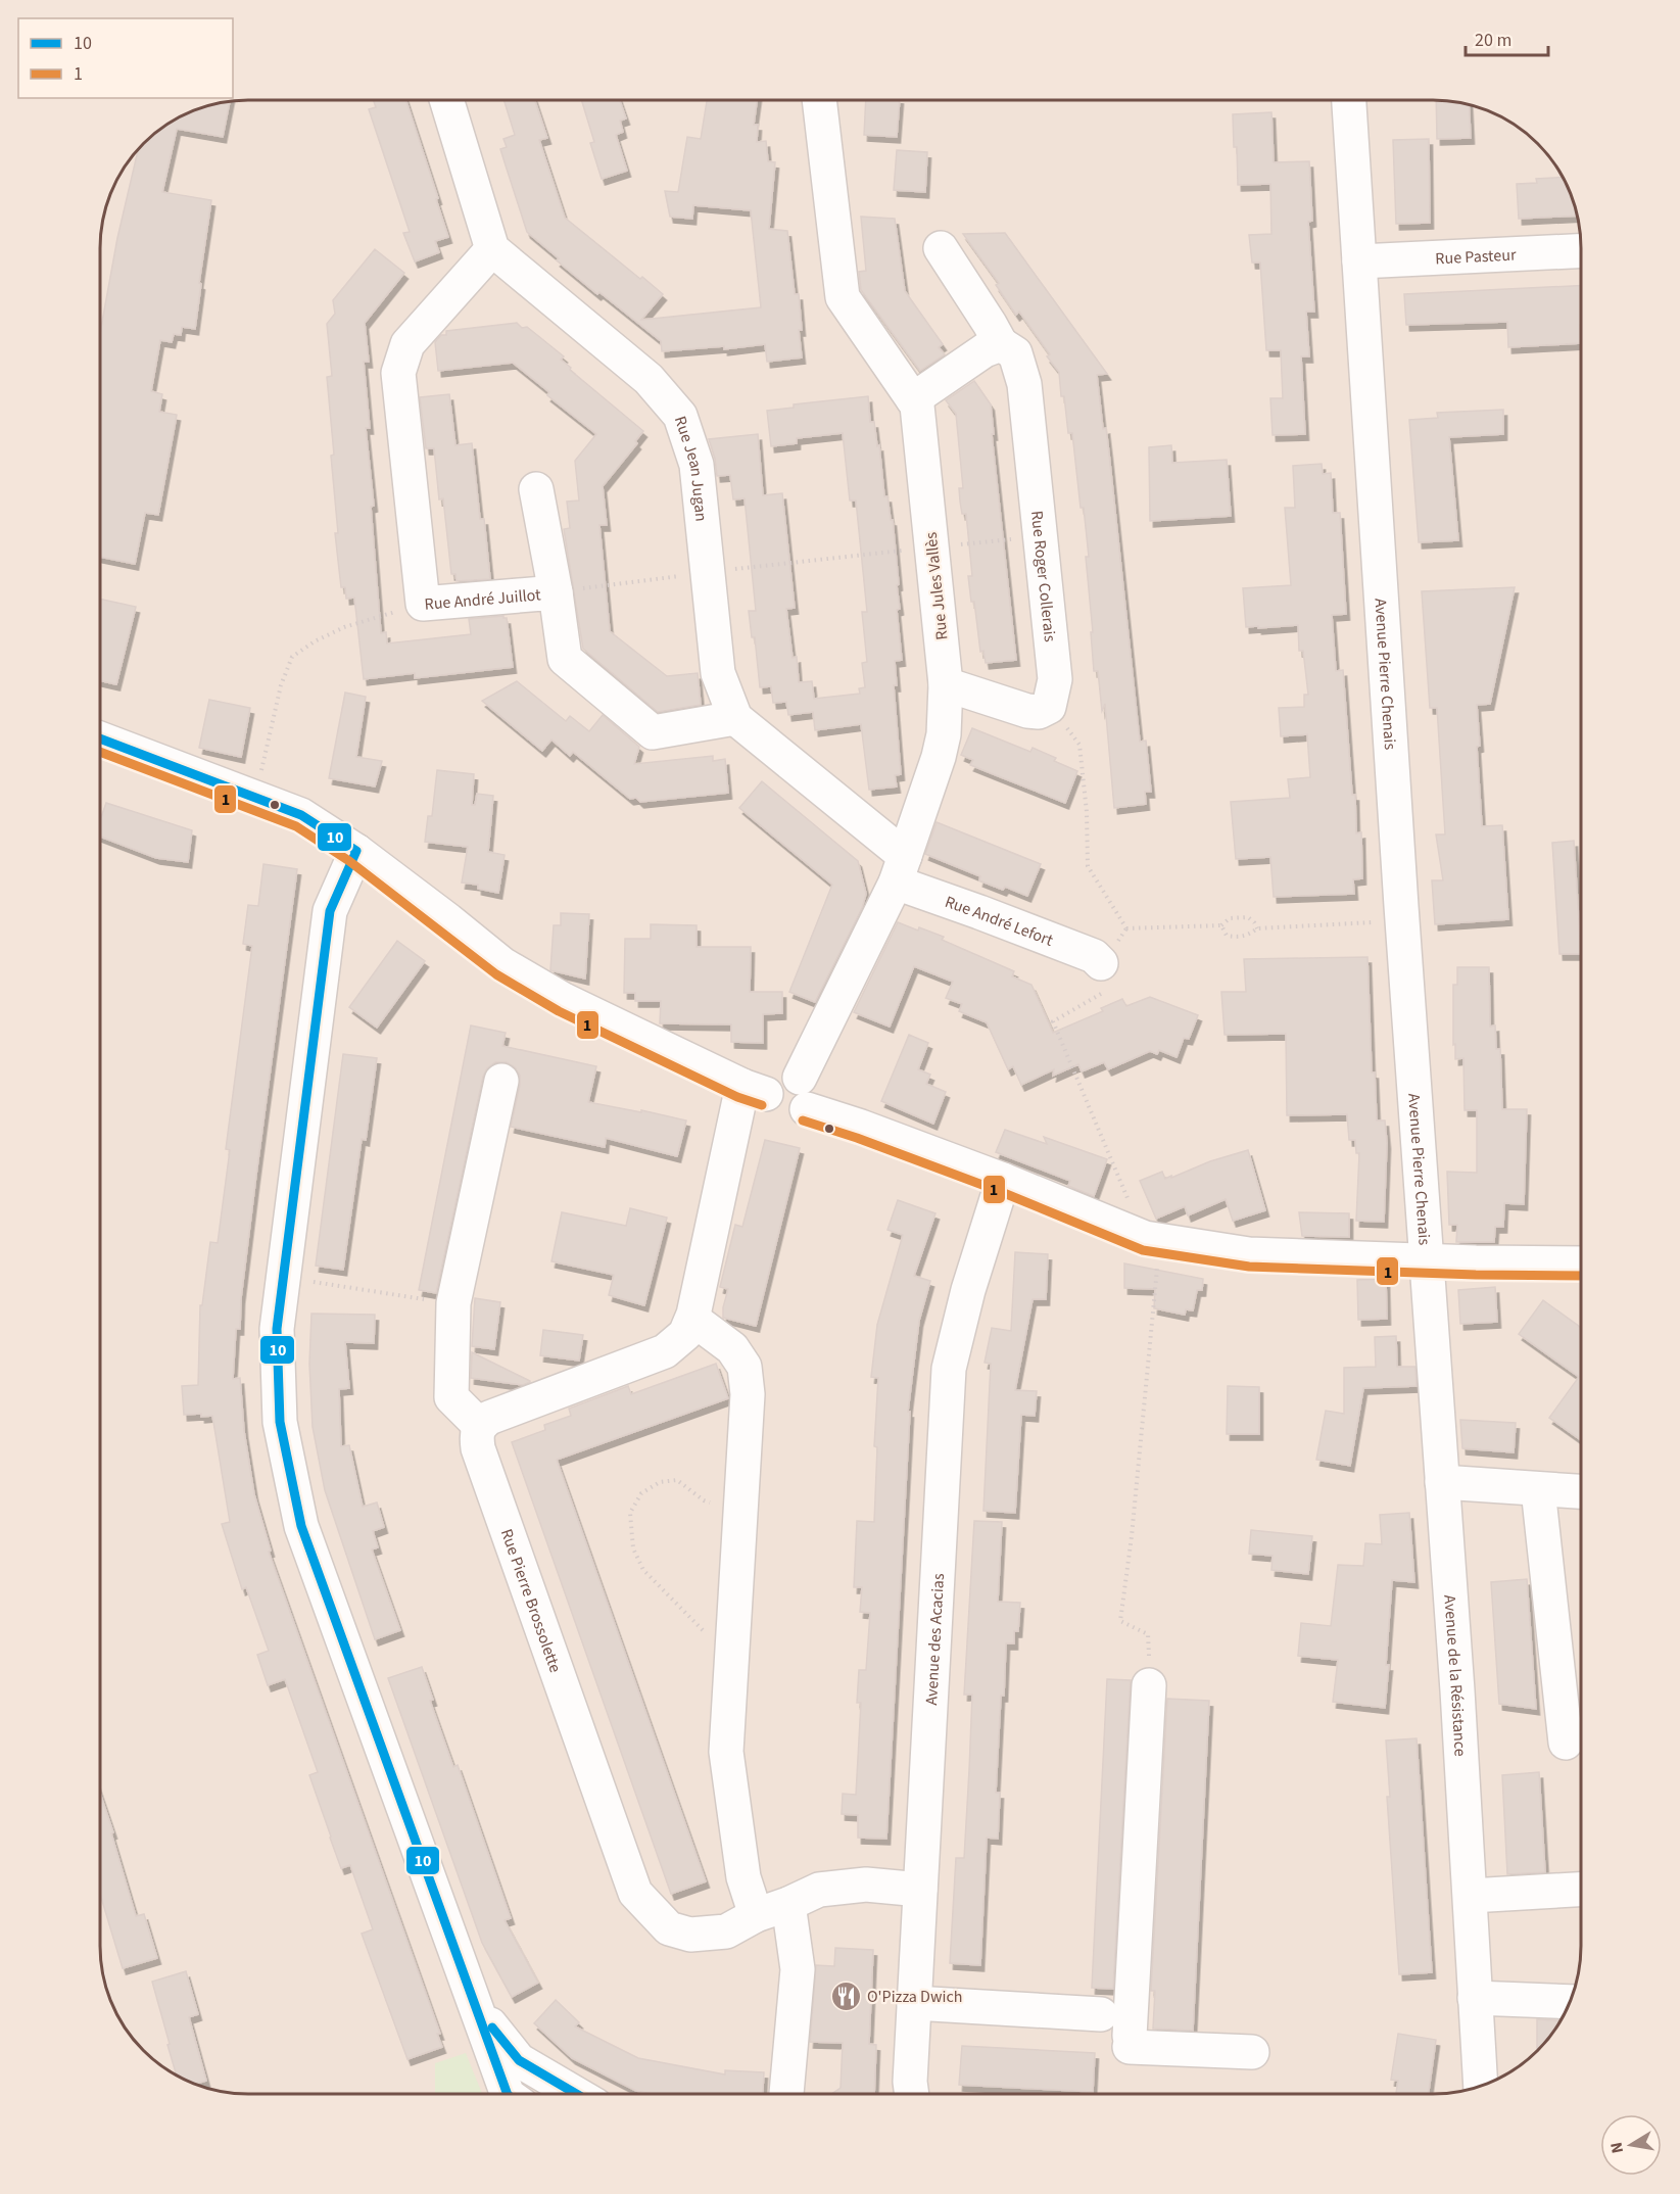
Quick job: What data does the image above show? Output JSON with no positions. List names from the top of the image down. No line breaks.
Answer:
{"streets":{"street":["Rue Pasteur","Rue Jean Jugan","Rue Roger Collerais","Rue Jules Vallès","Rue André Juillot","Avenue Pierre Chenais","Rue André Lefort","Rue Pierre Brossolette","Avenue des Acacias","Avenue de la Résistance"]},"crossings":[["Rue Pasteur","Avenue Pierre Chenais"],["Rue Jean Jugan","Rue Jules Vallès"],["Rue Jean Jugan","Rue André Juillot"],["Rue Jean Jugan","Rue André Lefort"],["Rue Jules Vallès","Rue André Lefort"],["Avenue Pierre Chenais","Avenue de la Résistance"],["Rue Pierre Brossolette","Avenue des Acacias"]],"places":{"restaurant":["O'Pizza Dwich"]},"lines":["transit line 10","transit line 1"],"legend":["10","1"],"scale_bar":"20 m","north":"left"}
